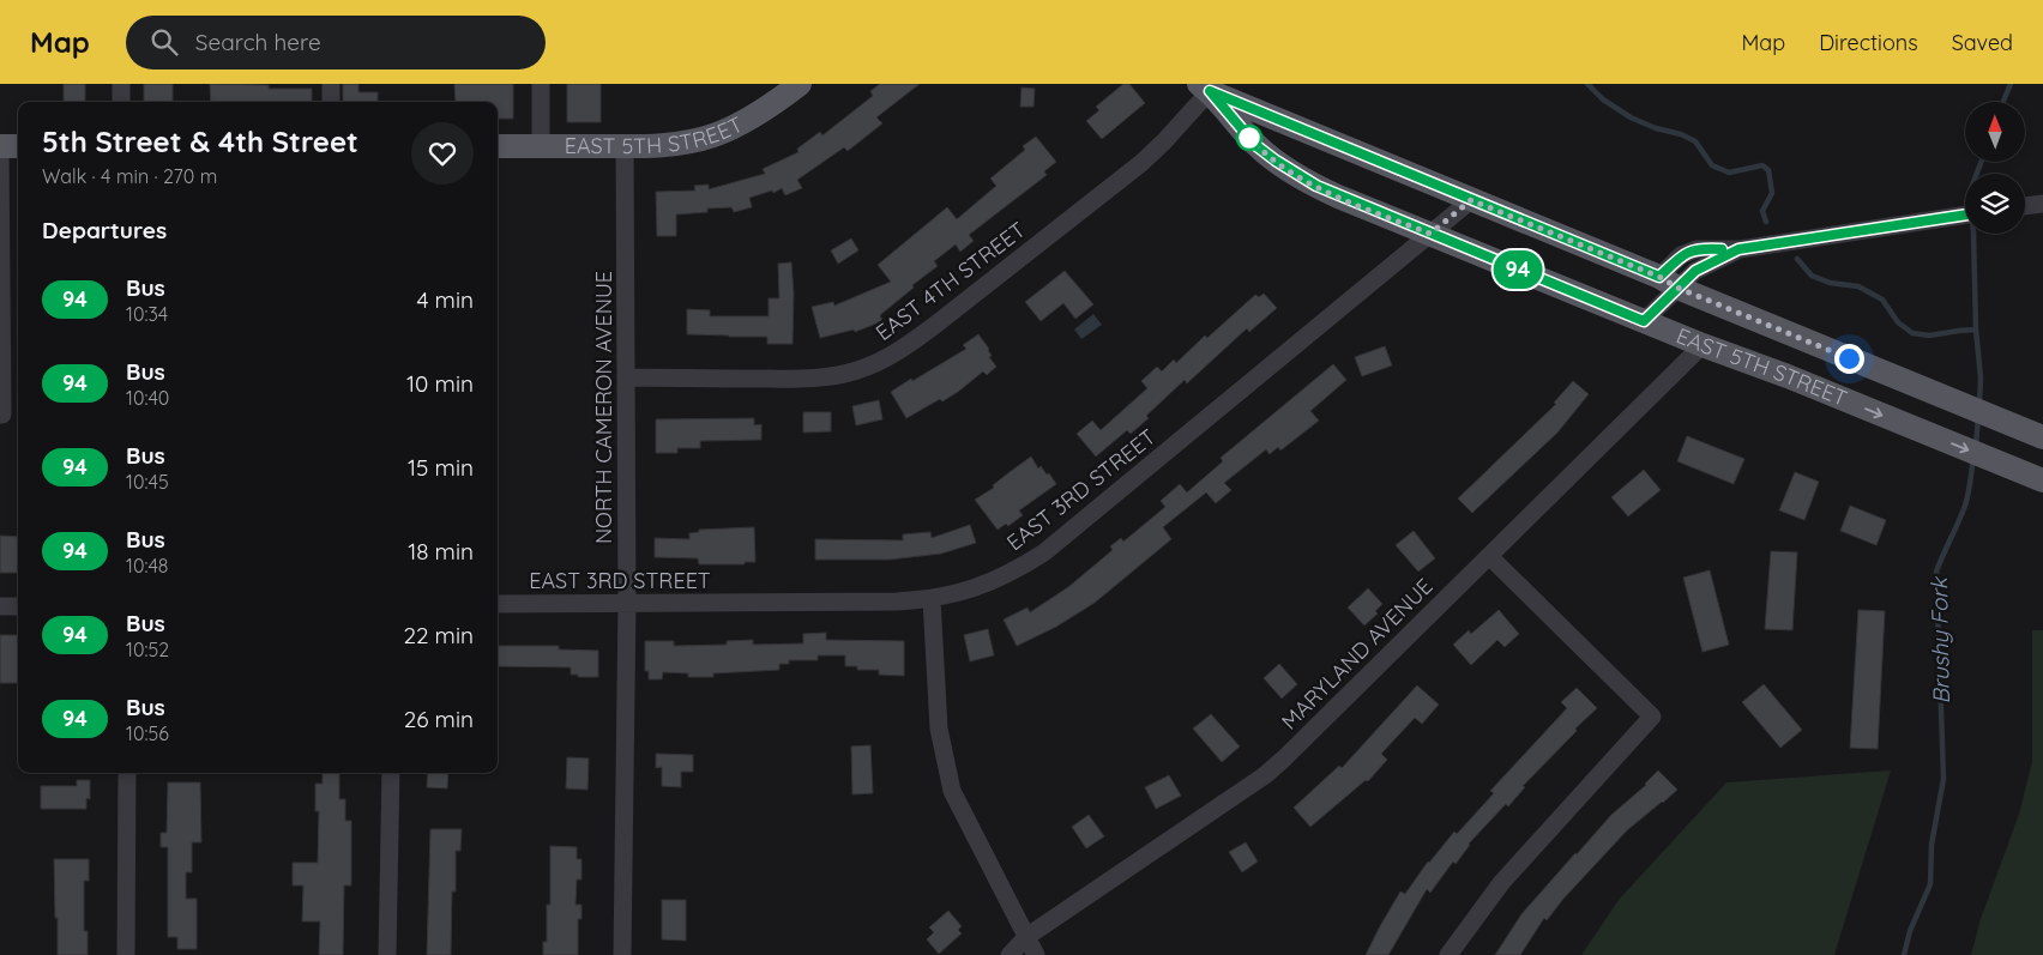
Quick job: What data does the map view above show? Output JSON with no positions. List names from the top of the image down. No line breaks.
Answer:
{"streets":{"main road":["EAST 5TH STREET"],"street":["EAST 4TH STREET","NORTH CAMERON AVENUE","EAST 3RD STREET","MARYLAND AVENUE"]},"crossings":[["EAST 5TH STREET","EAST 4TH STREET"],["EAST 5TH STREET","NORTH CAMERON AVENUE"],["EAST 5TH STREET","EAST 3RD STREET"],["EAST 5TH STREET","MARYLAND AVENUE"],["EAST 4TH STREET","NORTH CAMERON AVENUE"],["NORTH CAMERON AVENUE","EAST 3RD STREET"]],"water":["Brushy Fork"],"lines":["bus line 94"],"north":"top","page":{"header":"Map","search":"Search here","nav":["Map","Directions","Saved"],"on_map":"94","heading":[["5th Street & 4th Street","Walk · 4 min · 270 m"],"Departures"],"list":[{"mark":"94","name":"Bus","note":"10:34","value":"4 min"},{"mark":"94","name":"Bus","note":"10:40","value":"10 min"},{"mark":"94","name":"Bus","note":"10:45","value":"15 min"},{"mark":"94","name":"Bus","note":"10:48","value":"18 min"},{"mark":"94","name":"Bus","note":"10:52","value":"22 min"},{"mark":"94","name":"Bus","note":"10:56","value":"26 min"}]}}
